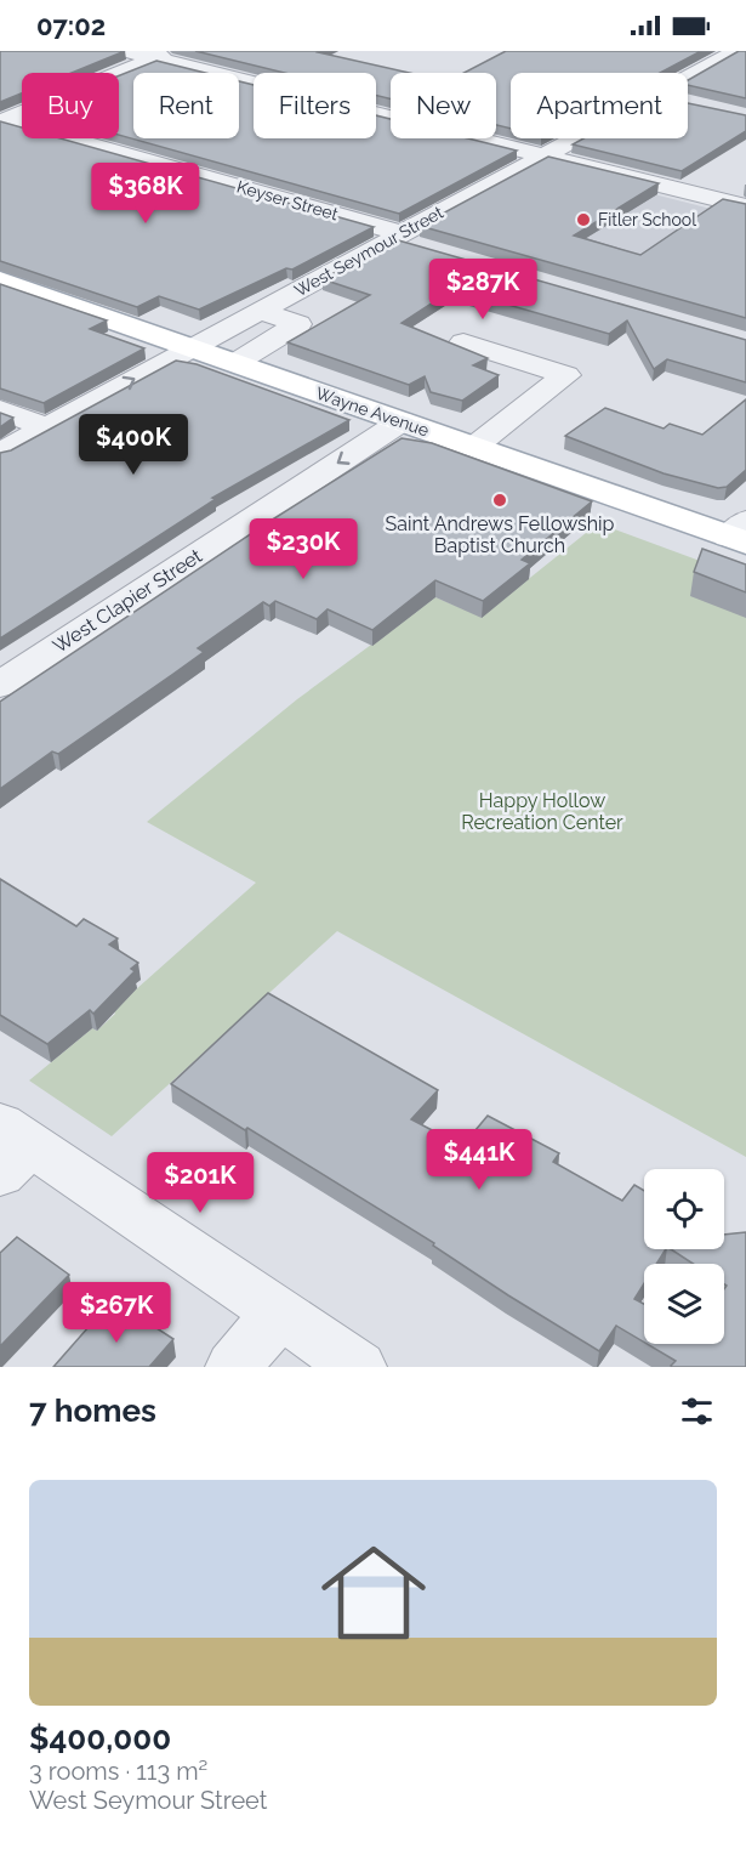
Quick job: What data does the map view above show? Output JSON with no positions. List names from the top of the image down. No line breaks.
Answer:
{"streets":{"main road":["Wayne Avenue"],"street":["Keyser Street","West Seymour Street","West Clapier Street"]},"crossings":[["Keyser Street","West Seymour Street"],["West Seymour Street","Wayne Avenue"],["Wayne Avenue","West Clapier Street"]],"one_way":["West Clapier Street"],"parks":["Happy Hollow Recreation Center"],"places":["Fitler School","Saint Andrews Fellowship Baptist Church"],"page":{"status":"07:02","chip":["Buy","Rent","Filters","New","Apartment"],"price":["$368K","$287K","$400K","$230K","$441K","$201K","$267K"],"heading":"7 homes","list":[{"name":"$400,000","note":"3 rooms · 113 m² · West Seymour Street"}]}}
